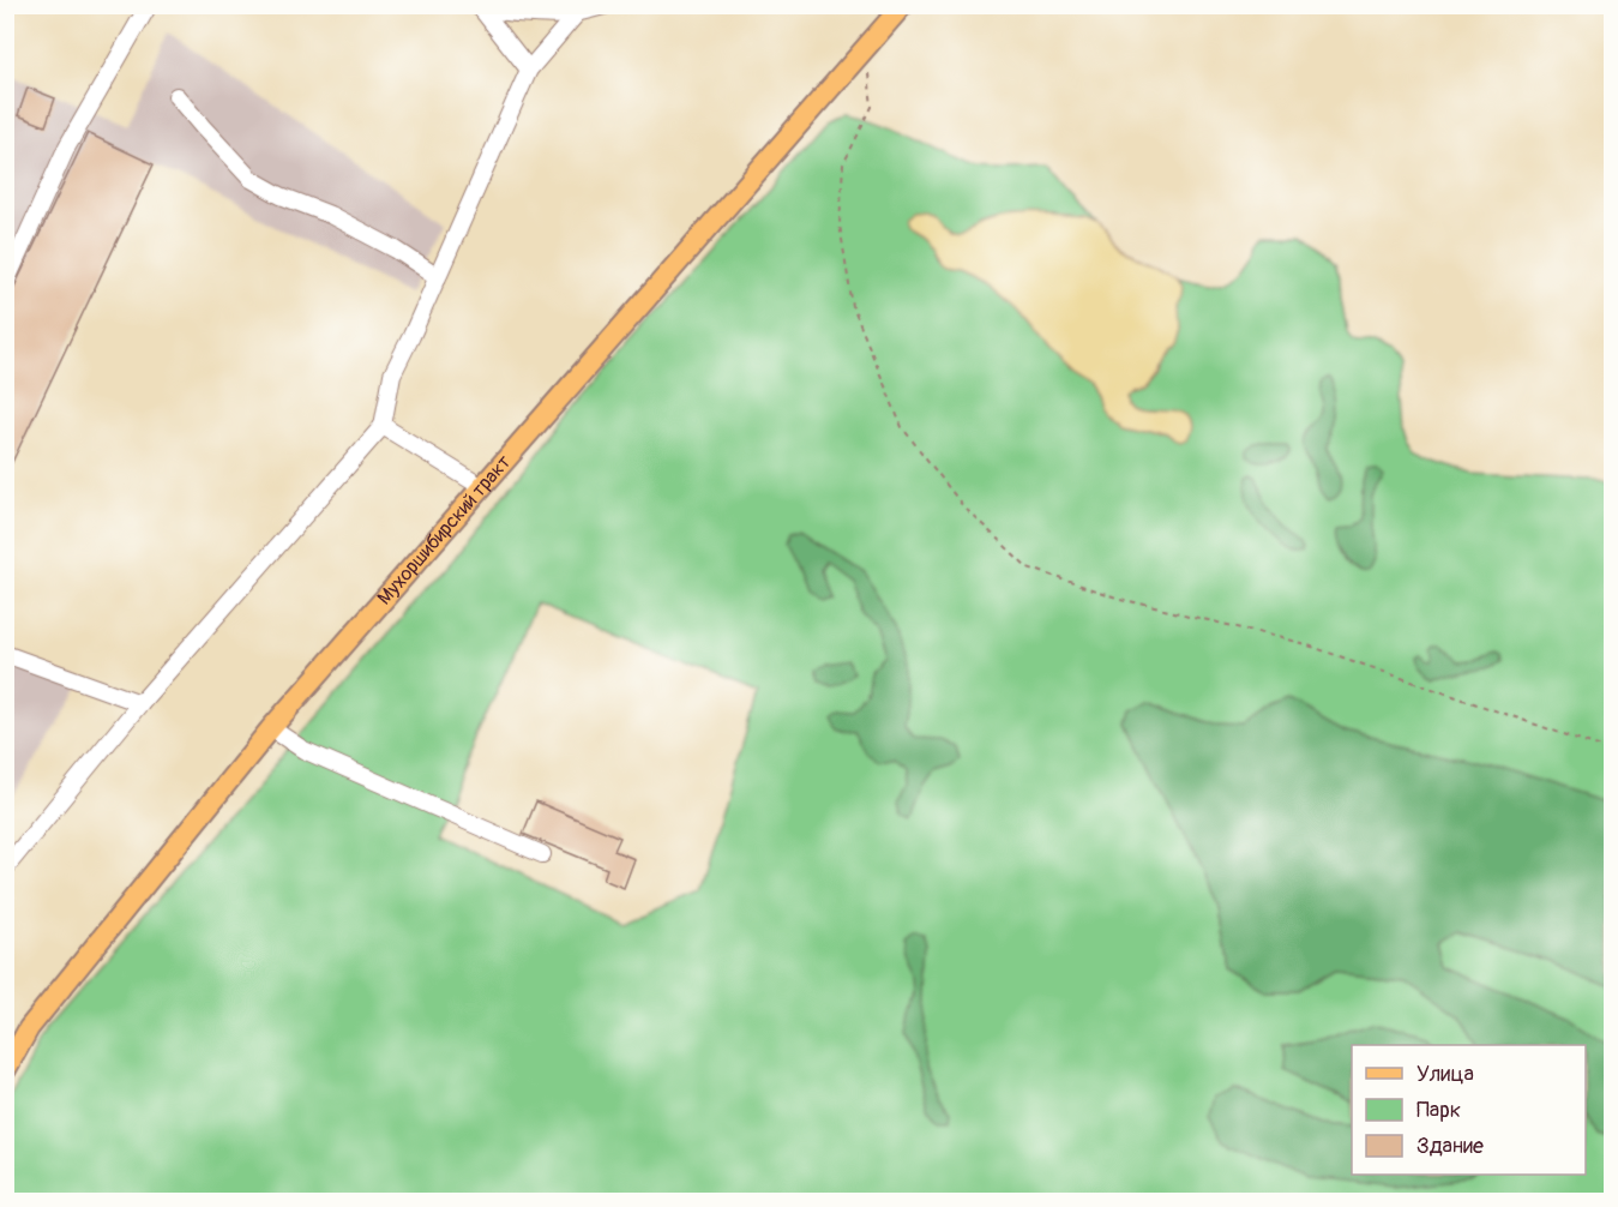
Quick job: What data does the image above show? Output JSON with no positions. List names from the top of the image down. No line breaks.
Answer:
{"streets":{"main road":["Мухоршибирский тракт"]},"legend":["Улица","Парк","Здание"]}
